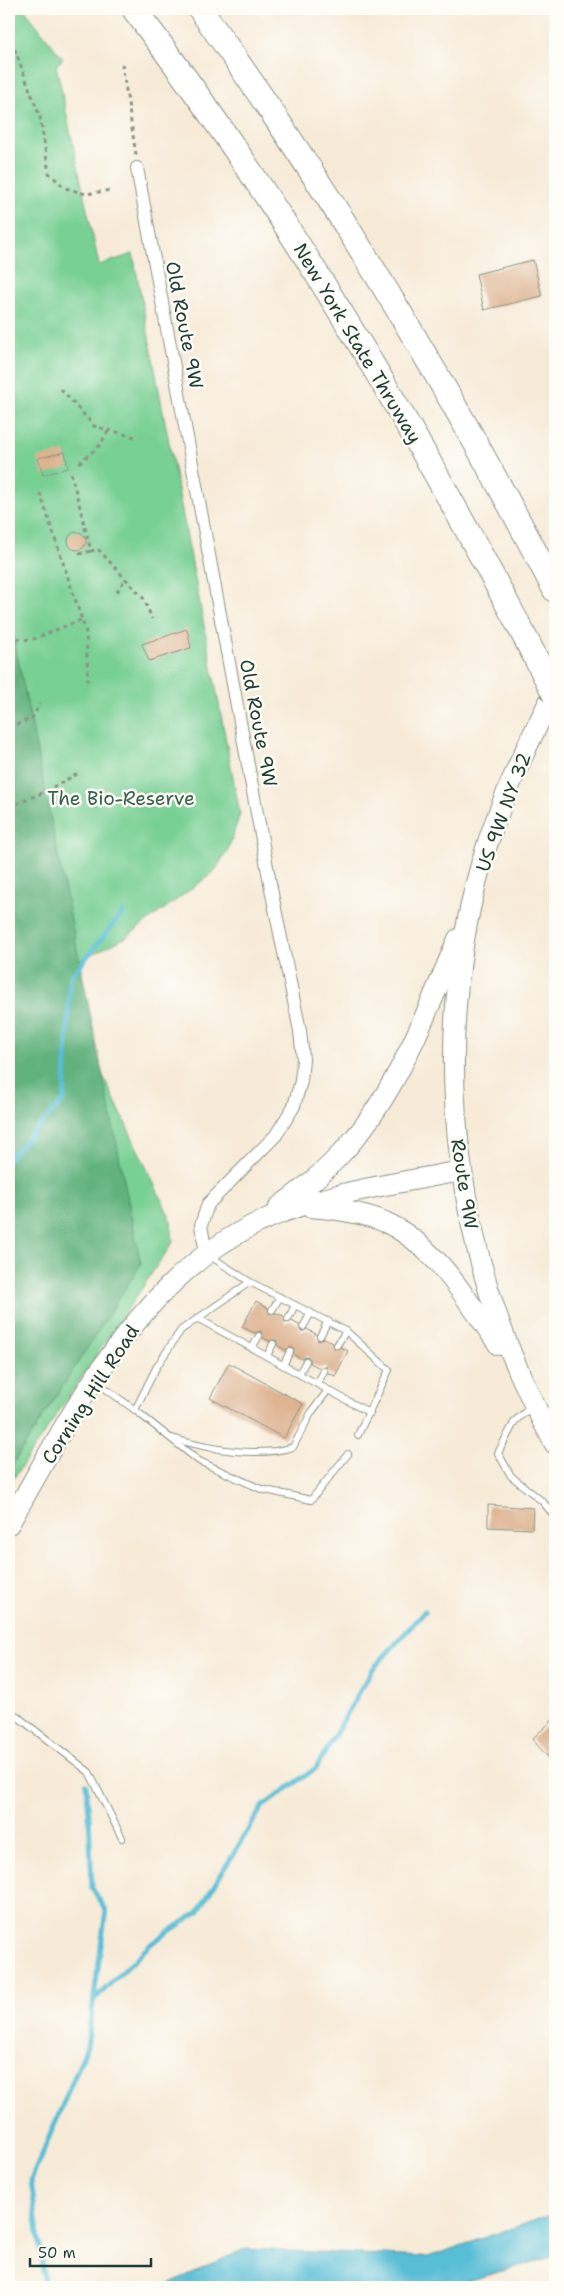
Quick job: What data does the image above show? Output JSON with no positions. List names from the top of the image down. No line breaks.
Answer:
{"streets":{"highway":["New York State Thruway"],"main road":["US 9W NY 32","Route 9W","Corning Hill Road"],"street":["Old Route 9W"]},"crossings":[["Old Route 9W","Corning Hill Road"],["US 9W NY 32","Route 9W"],["Route 9W","Corning Hill Road"]],"parks":["The Bio-Reserve"],"scale_bar":"50 m"}
